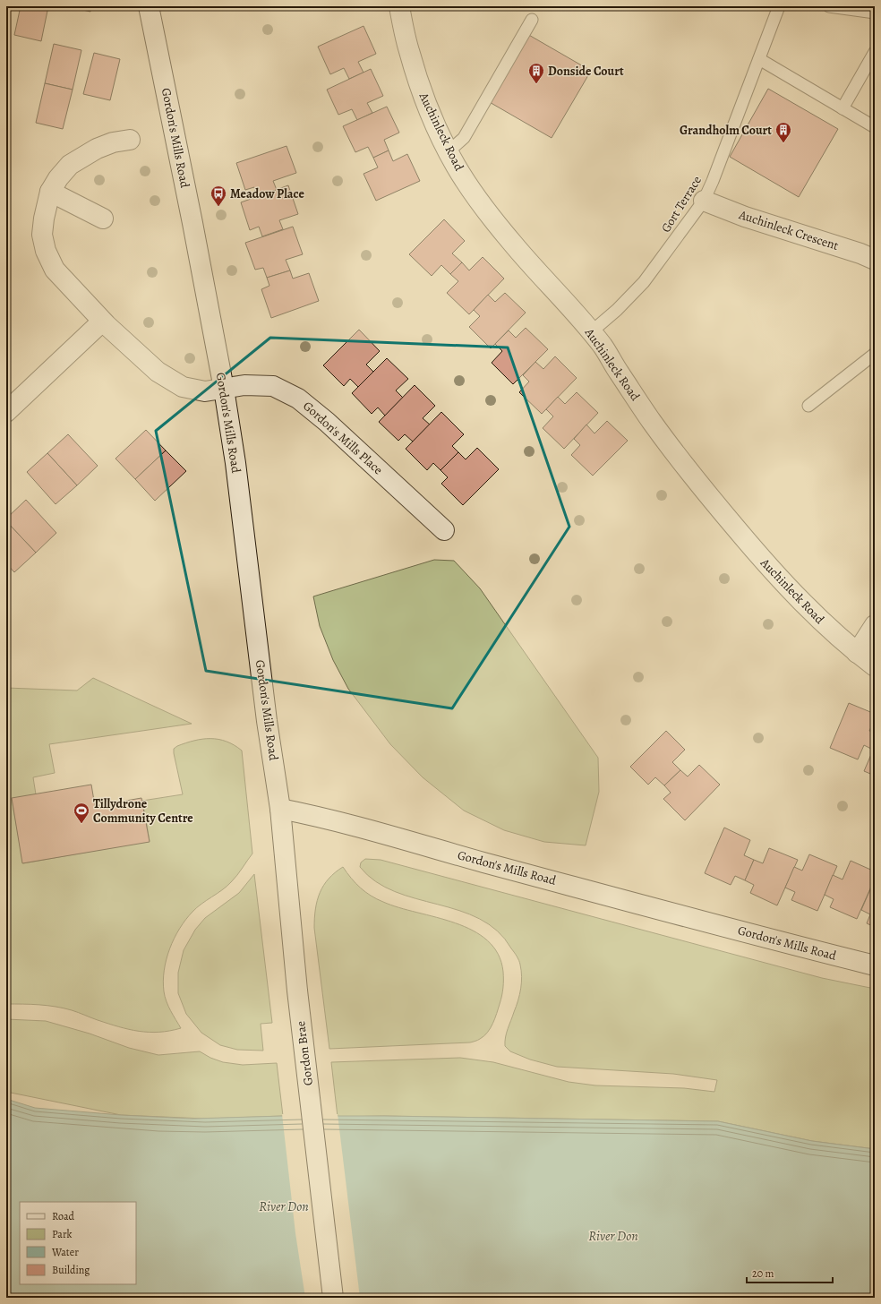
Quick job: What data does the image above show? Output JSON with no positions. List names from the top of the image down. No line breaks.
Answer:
{"streets":{"street":["Auchinleck Road","Gordon's Mills Road","Auchinleck Crescent","Gordon's Mills Place","Gordon Brae"],"lane":["Gort Terrace"]},"crossings":[["Auchinleck Road","Gort Terrace"],["Gordon's Mills Road","Gordon's Mills Place"],["Gordon's Mills Road","Gordon Brae"],["Gort Terrace","Auchinleck Crescent"]],"water":["River Don"],"places":{"building":["Donside Court","Grandholm Court"],"bus stop":["Meadow Place"],"sports":["Tillydrone Community Centre"]},"legend":["Road","Park","Water","Building"],"scale_bar":"20 m"}
